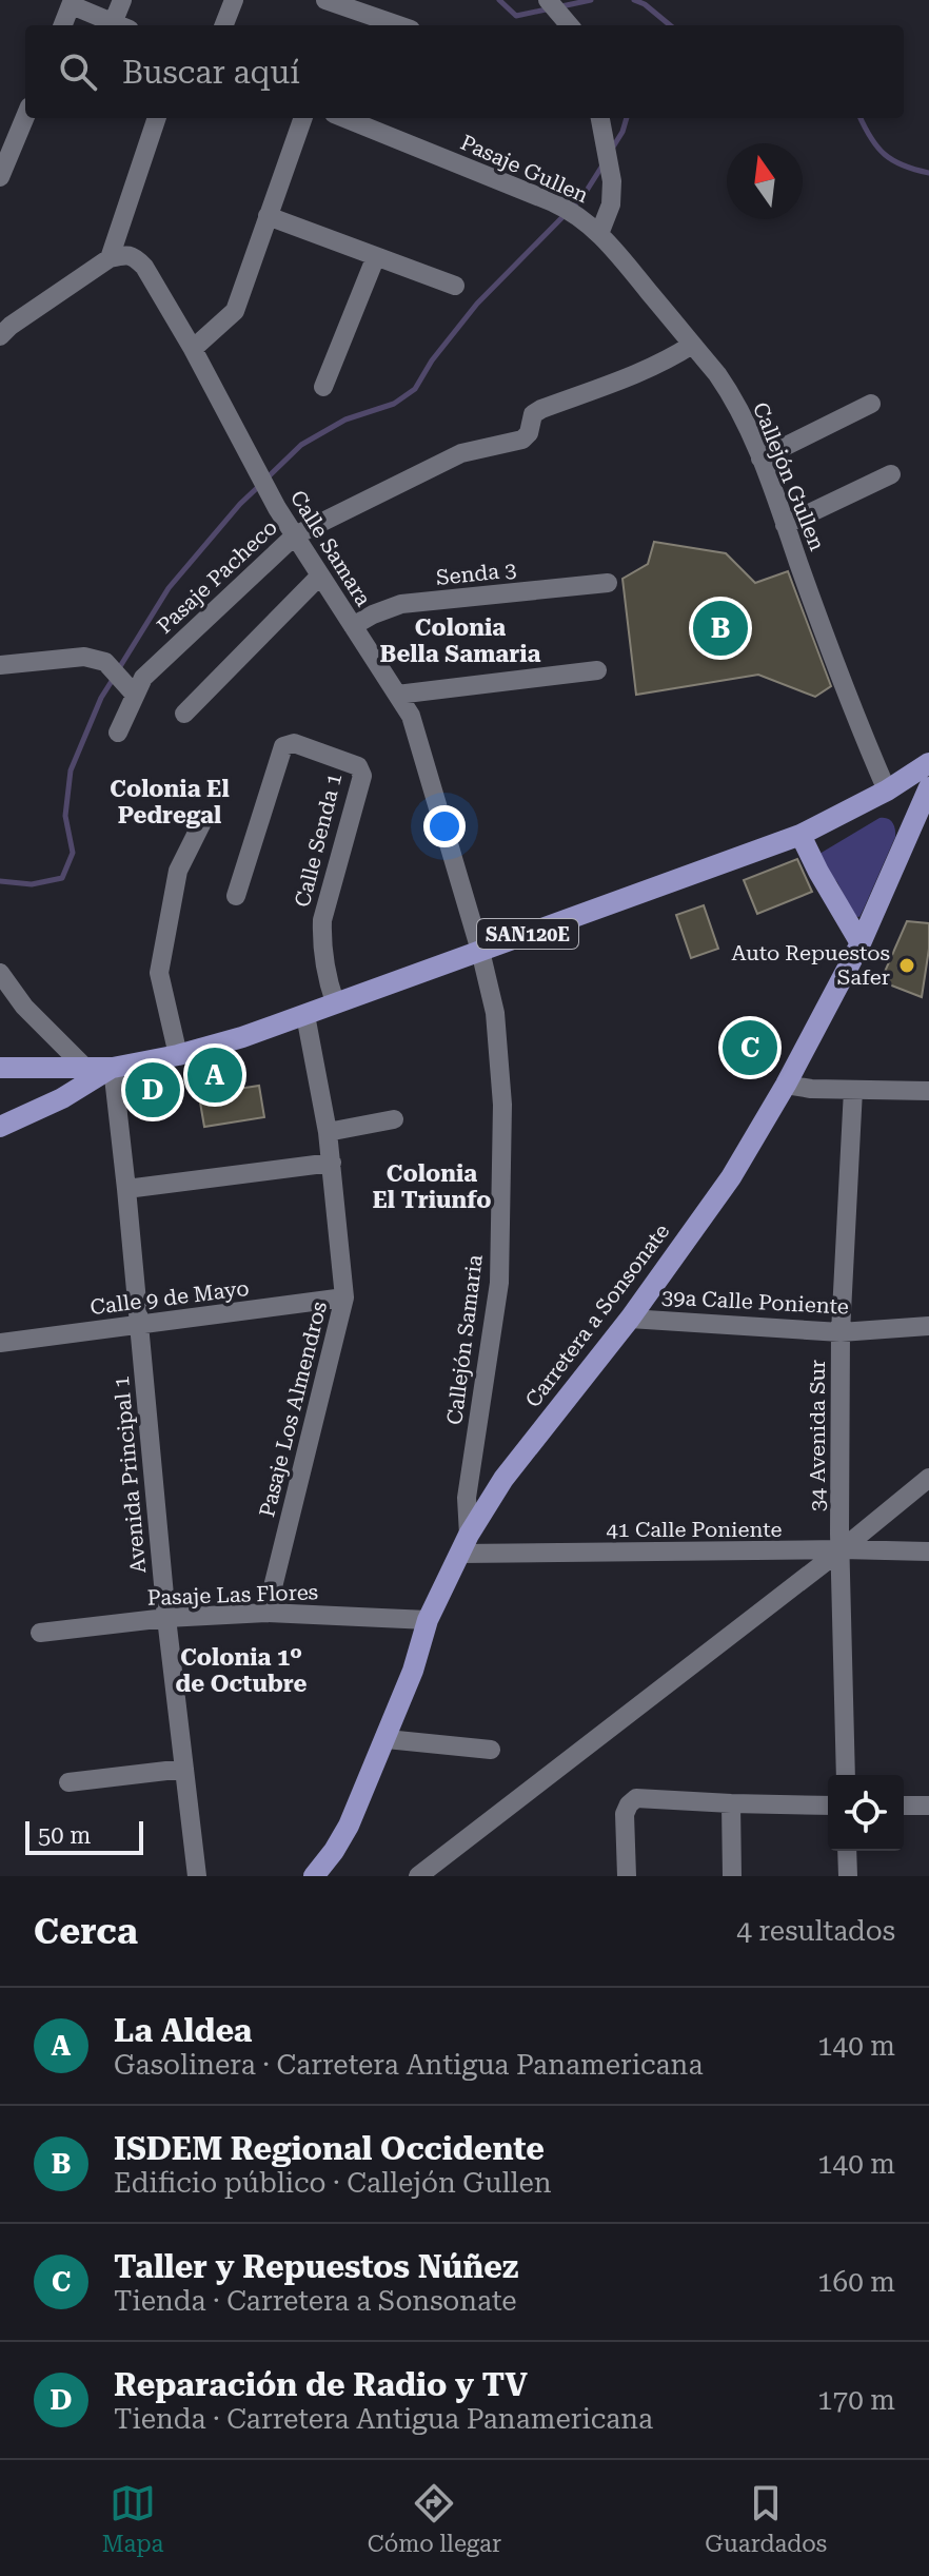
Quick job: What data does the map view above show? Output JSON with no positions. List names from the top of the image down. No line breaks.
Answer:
{"streets":{"main road":["SAN120E","Carretera a Sonsonate"],"street":["Pasaje Gullen","Callejón Gullen","Calle Samara","Senda 3","Pasaje Pacheco","Calle Senda 1","Calle 9 de Mayo","39a Calle Poniente","Callejón Samaria","Pasaje Los Almendros","34 Avenida Sur","Avenida Principal 1","41 Calle Poniente","Pasaje Las Flores"]},"crossings":[["Pasaje Gullen","Callejón Gullen"],["Callejón Gullen","Pasaje Pacheco"],["Callejón Gullen","SAN120E"],["Calle Samara","Senda 3"],["Calle Samara","Pasaje Pacheco"],["Calle Samara","SAN120E"],["Calle Samara","Callejón Samaria"],["Calle Senda 1","SAN120E"],["SAN120E","Callejón Samaria"],["SAN120E","Pasaje Los Almendros"],["SAN120E","Avenida Principal 1"],["Calle 9 de Mayo","Pasaje Los Almendros"],["Calle 9 de Mayo","Avenida Principal 1"],["39a Calle Poniente","Carretera a Sonsonate"],["39a Calle Poniente","34 Avenida Sur"],["Carretera a Sonsonate","Callejón Samaria"],["Carretera a Sonsonate","41 Calle Poniente"],["Carretera a Sonsonate","Pasaje Las Flores"],["Callejón Samaria","41 Calle Poniente"],["Pasaje Los Almendros","Pasaje Las Flores"],["34 Avenida Sur","41 Calle Poniente"],["Avenida Principal 1","Pasaje Las Flores"]],"districts":["Colonia Bella Samaria","Colonia El Pedregal","Colonia El Triunfo","Colonia 1º de Octubre"],"places":["Auto Repuestos Safer"],"scale_bar":"50 m","north":"top","page":{"search":"Buscar aquí","pins":["B","C","A","D"],"scale":"50 m","heading":["Cerca","4 resultados"],"list":[{"mark":"A","name":"La Aldea","note":"Gasolinera · Carretera Antigua Panamericana","value":"140 m"},{"mark":"B","name":"ISDEM Regional Occidente","note":"Edificio público · Callejón Gullen","value":"140 m"},{"mark":"C","name":"Taller y Repuestos Núñez","note":"Tienda · Carretera a Sonsonate","value":"160 m"},{"mark":"D","name":"Reparación de Radio y TV","note":"Tienda · Carretera Antigua Panamericana","value":"170 m"}],"nav":["Mapa","Cómo llegar","Guardados"]}}
